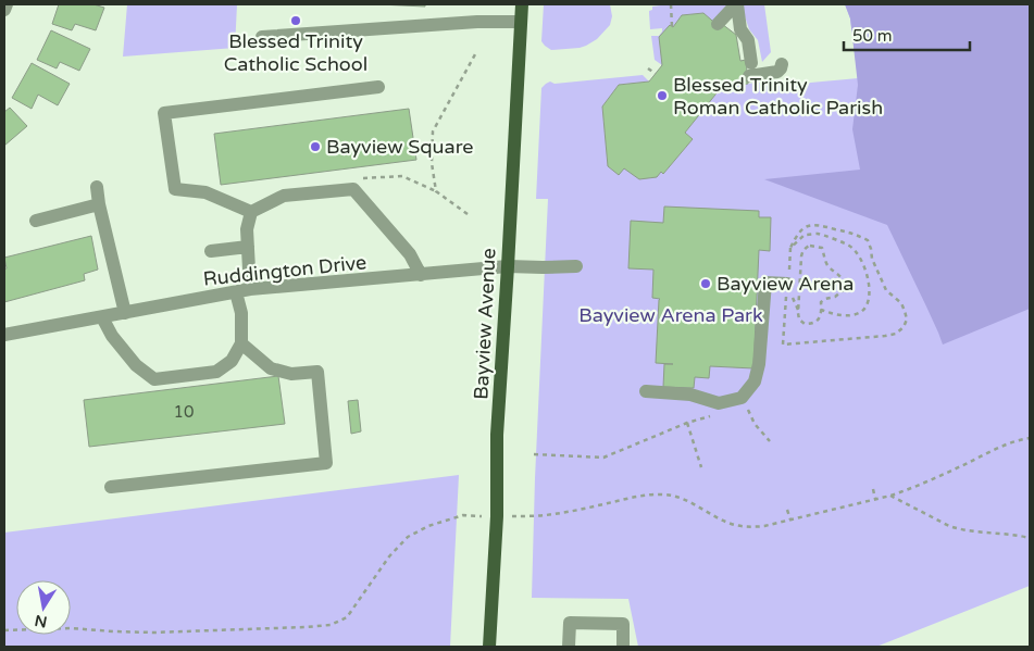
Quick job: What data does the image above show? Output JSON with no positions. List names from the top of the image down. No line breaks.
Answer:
{"streets":{"main road":["Bayview Avenue"],"street":["Ruddington Drive"]},"crossings":[["Ruddington Drive","Bayview Avenue"]],"parks":["Bayview Arena Park"],"places":["Blessed Trinity Catholic School","Blessed Trinity Roman Catholic Parish","Bayview Square","Bayview Arena"],"house_numbers":["10"],"scale_bar":"50 m","north":"bottom"}
